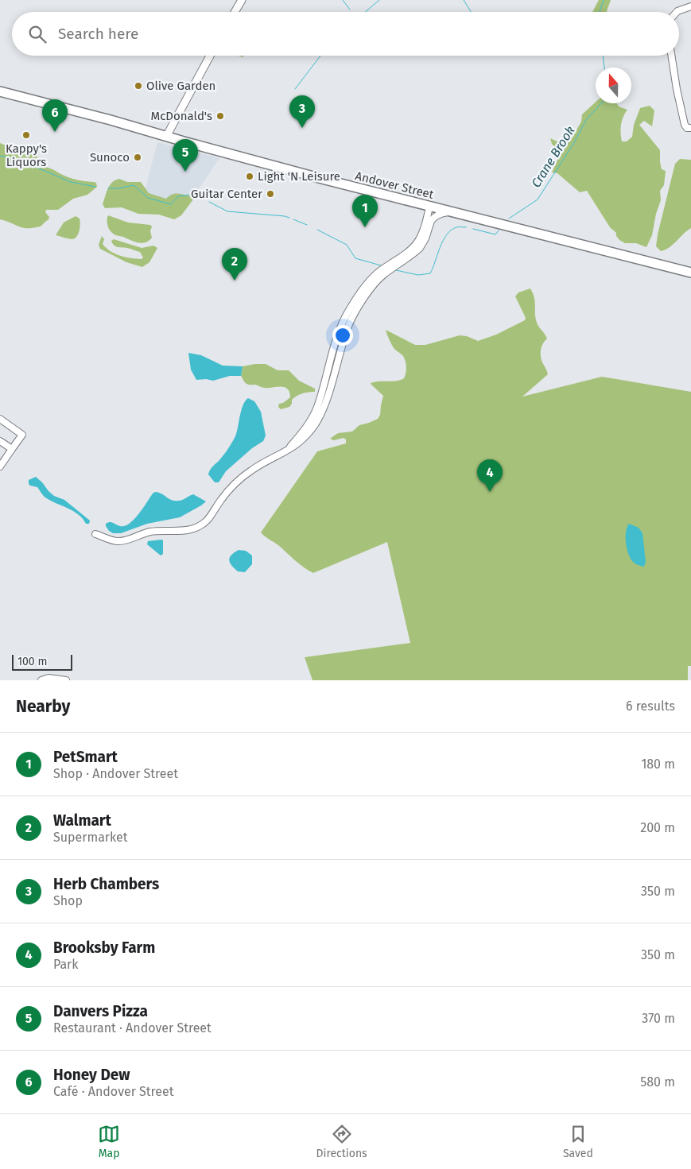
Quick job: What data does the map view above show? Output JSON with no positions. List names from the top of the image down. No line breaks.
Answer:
{"streets":{"highway":["Andover Street"]},"water":["Crane Brook"],"places":["Olive Garden","McDonald's","Kappy's Liquors","Sunoco","Light 'N Leisure","Guitar Center"],"scale_bar":"100 m","north":"top","page":{"search":"Search here","pins":["3","6","5","1","2","4"],"scale":"100 m","heading":["Nearby","6 results"],"list":[{"mark":"1","name":"PetSmart","note":"Shop · Andover Street","value":"180 m"},{"mark":"2","name":"Walmart","note":"Supermarket","value":"200 m"},{"mark":"3","name":"Herb Chambers","note":"Shop","value":"350 m"},{"mark":"4","name":"Brooksby Farm","note":"Park","value":"350 m"},{"mark":"5","name":"Danvers Pizza","note":"Restaurant · Andover Street","value":"370 m"},{"mark":"6","name":"Honey Dew","note":"Café · Andover Street","value":"580 m"}],"nav":["Map","Directions","Saved"]}}
